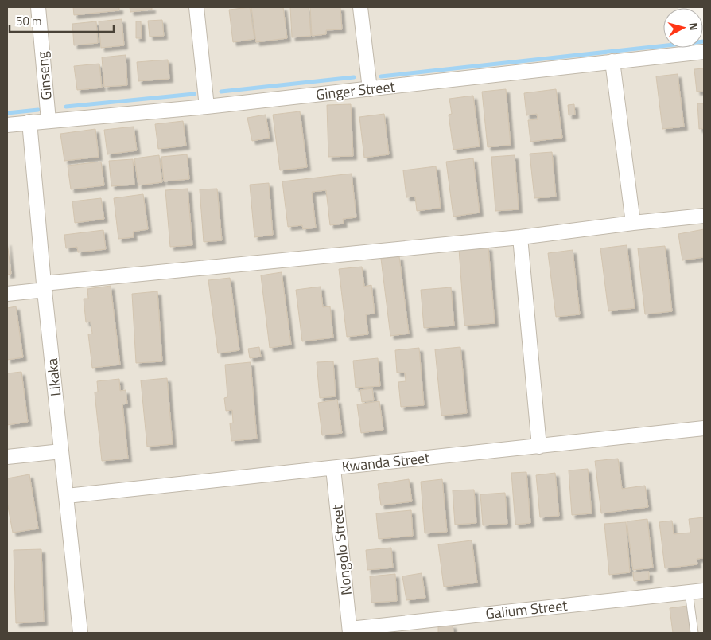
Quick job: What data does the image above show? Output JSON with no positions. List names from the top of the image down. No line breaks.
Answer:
{"streets":{"street":["Ginseng","Ginger Street","Likaka","Kwanda Street","Nongolo Street","Galium Street"]},"crossings":[["Ginseng","Ginger Street"],["Ginger Street","Likaka"],["Likaka","Kwanda Street"],["Kwanda Street","Nongolo Street"],["Nongolo Street","Galium Street"]],"scale_bar":"50 m","north":"right"}
